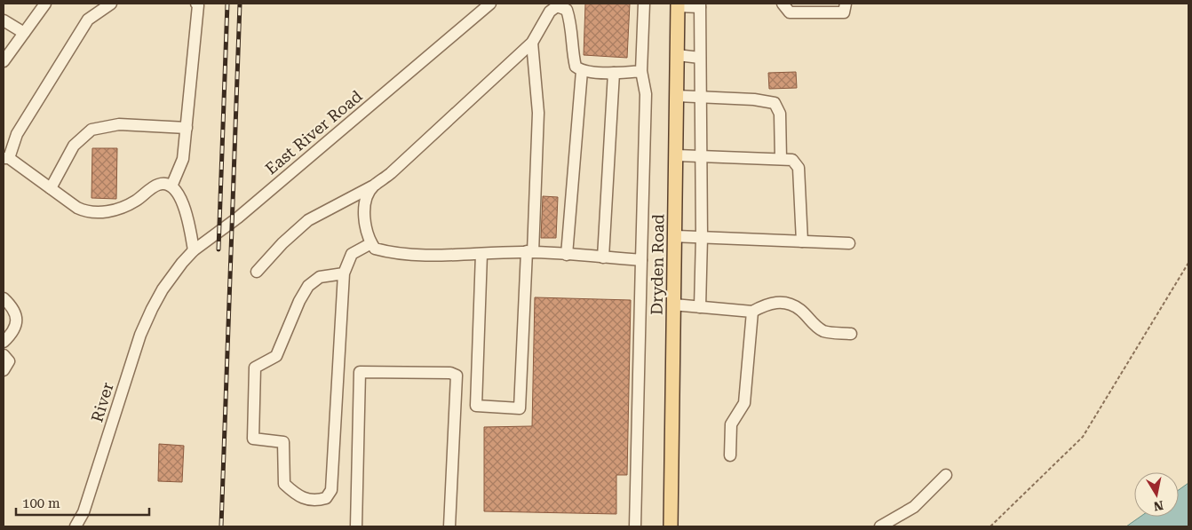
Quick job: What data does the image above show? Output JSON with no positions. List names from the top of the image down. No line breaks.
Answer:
{"streets":{"main road":["Dryden Road"],"street":["East River Road","River"]},"crossings":[["East River Road","River"]],"scale_bar":"100 m","north":"bottom"}
